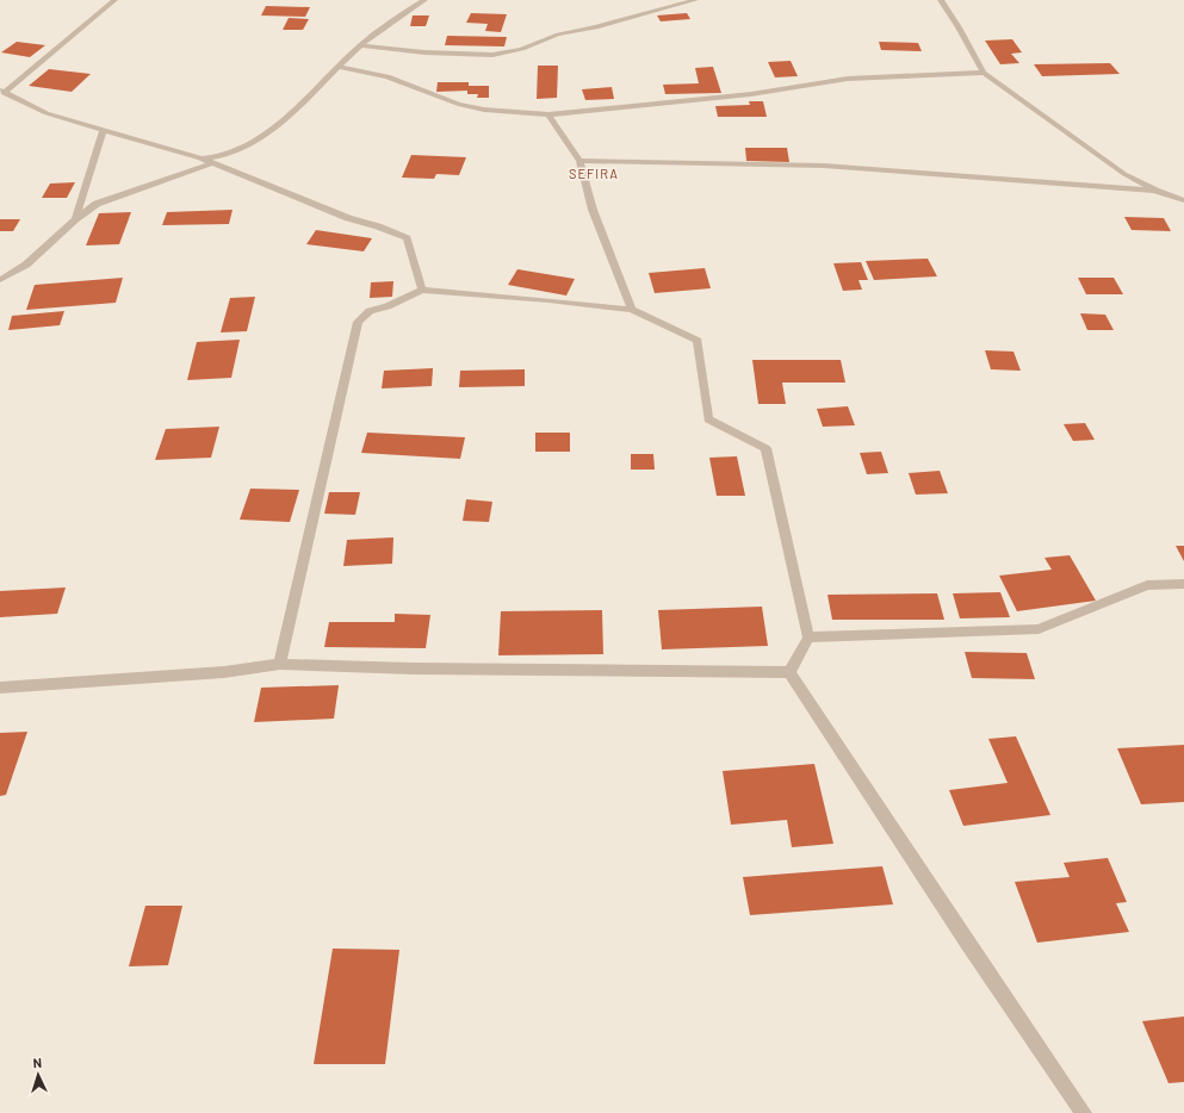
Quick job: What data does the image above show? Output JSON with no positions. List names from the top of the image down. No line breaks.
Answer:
{"districts":["SEFIRA"],"north":"top"}
